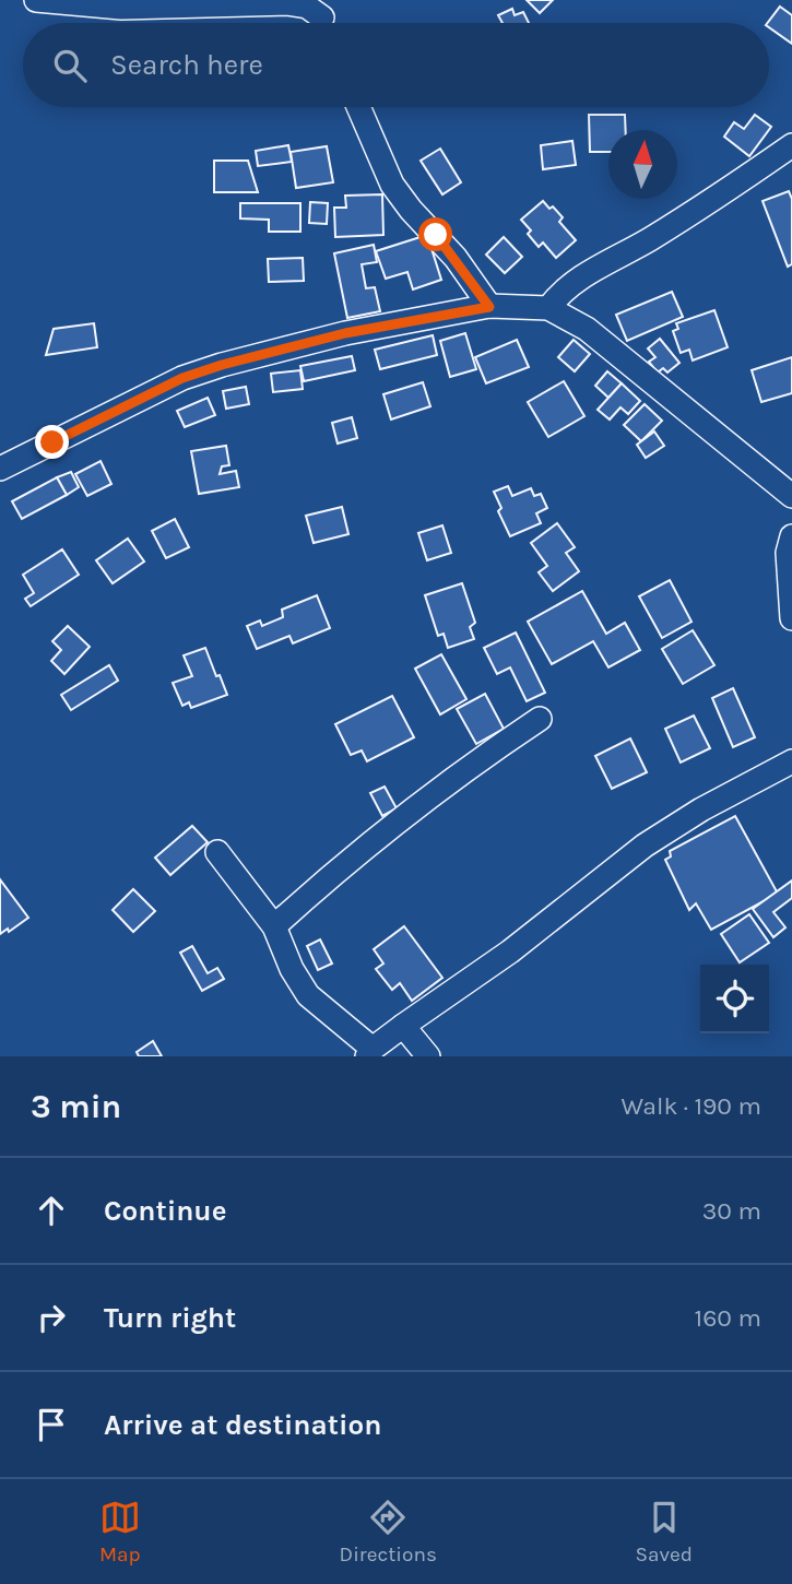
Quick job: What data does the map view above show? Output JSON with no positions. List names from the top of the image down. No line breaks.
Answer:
{"north":"top","page":{"search":"Search here","heading":["3 min","Walk · 190 m"],"list":[["Continue","30 m"],["Turn right","160 m"],"Arrive at destination"],"nav":["Map","Directions","Saved"]}}
